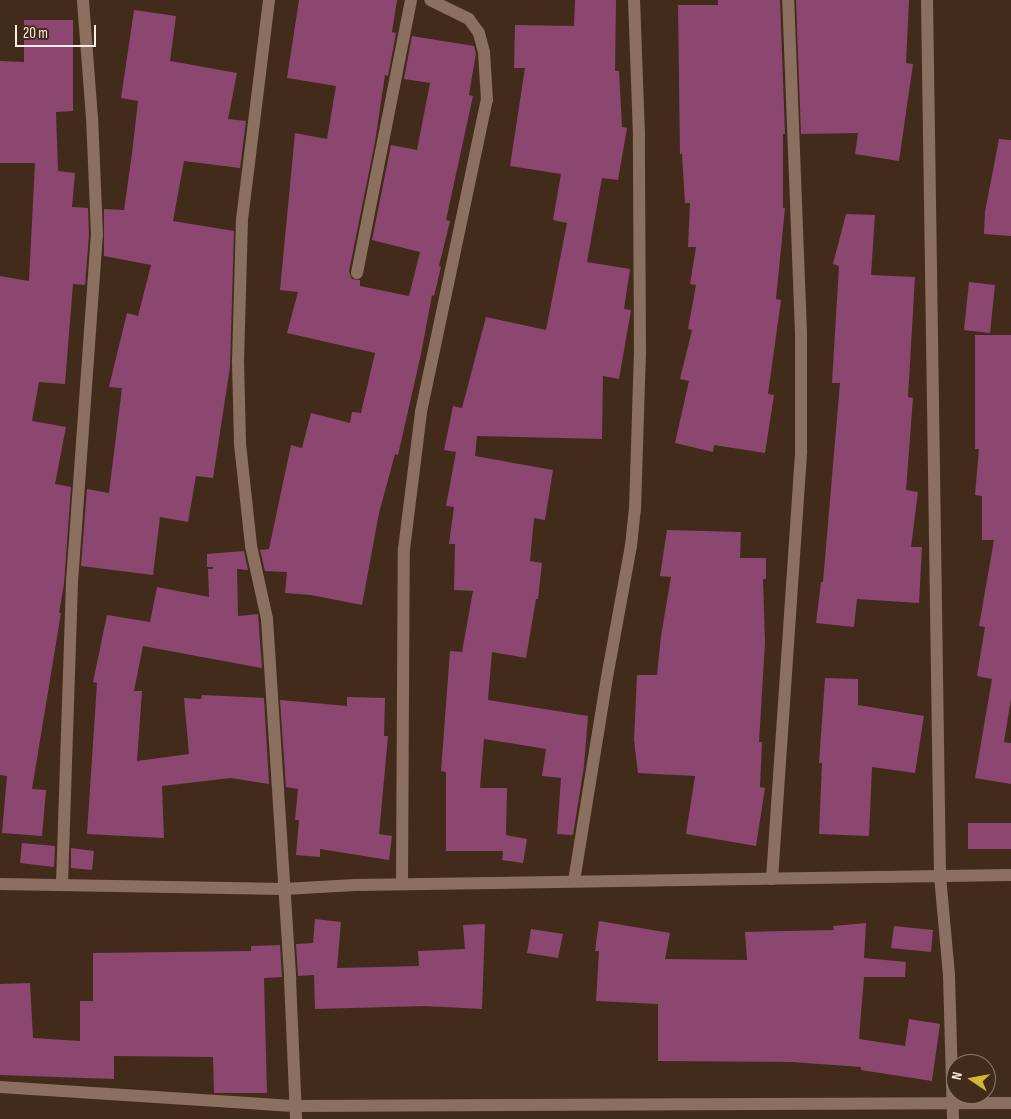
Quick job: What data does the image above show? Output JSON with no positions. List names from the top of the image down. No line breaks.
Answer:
{"scale_bar":"20 m","north":"left"}
